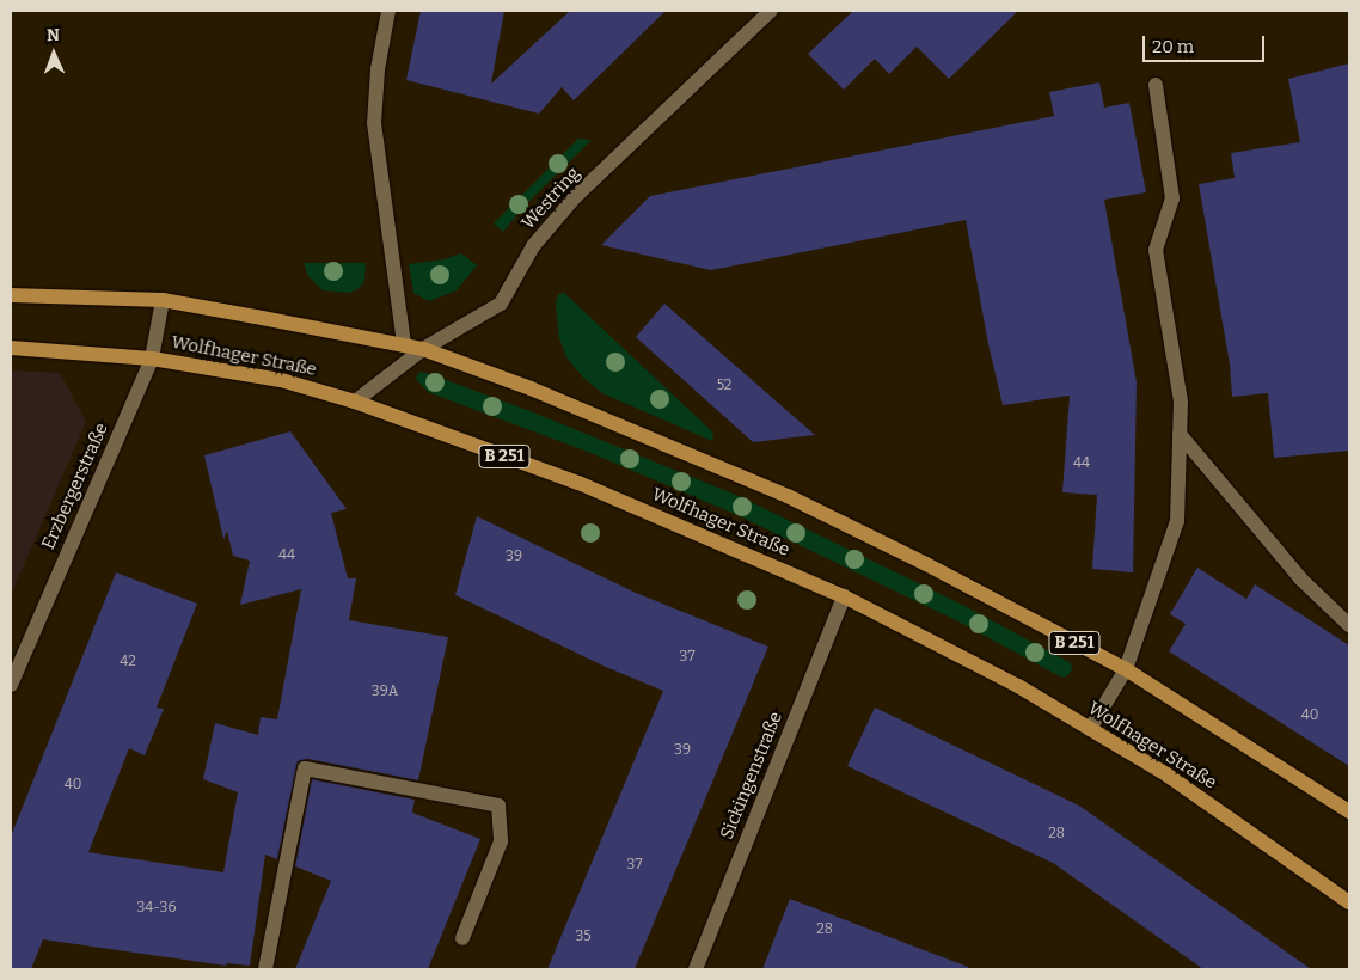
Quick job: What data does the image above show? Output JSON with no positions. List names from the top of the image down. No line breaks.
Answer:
{"streets":{"main road":["Wolfhager Straße","B 251"],"street":["Westring","Erzbergerstraße","Sickingenstraße"]},"crossings":[["Westring","Wolfhager Straße"],["Westring","B 251"],["Wolfhager Straße","Erzbergerstraße"],["Wolfhager Straße","Sickingenstraße"],["B 251","Erzbergerstraße"]],"house_numbers":["52","44","44","39","37","42","39A","40","39","40","28","37","34-36","28","35"],"scale_bar":"20 m","north":"top"}
